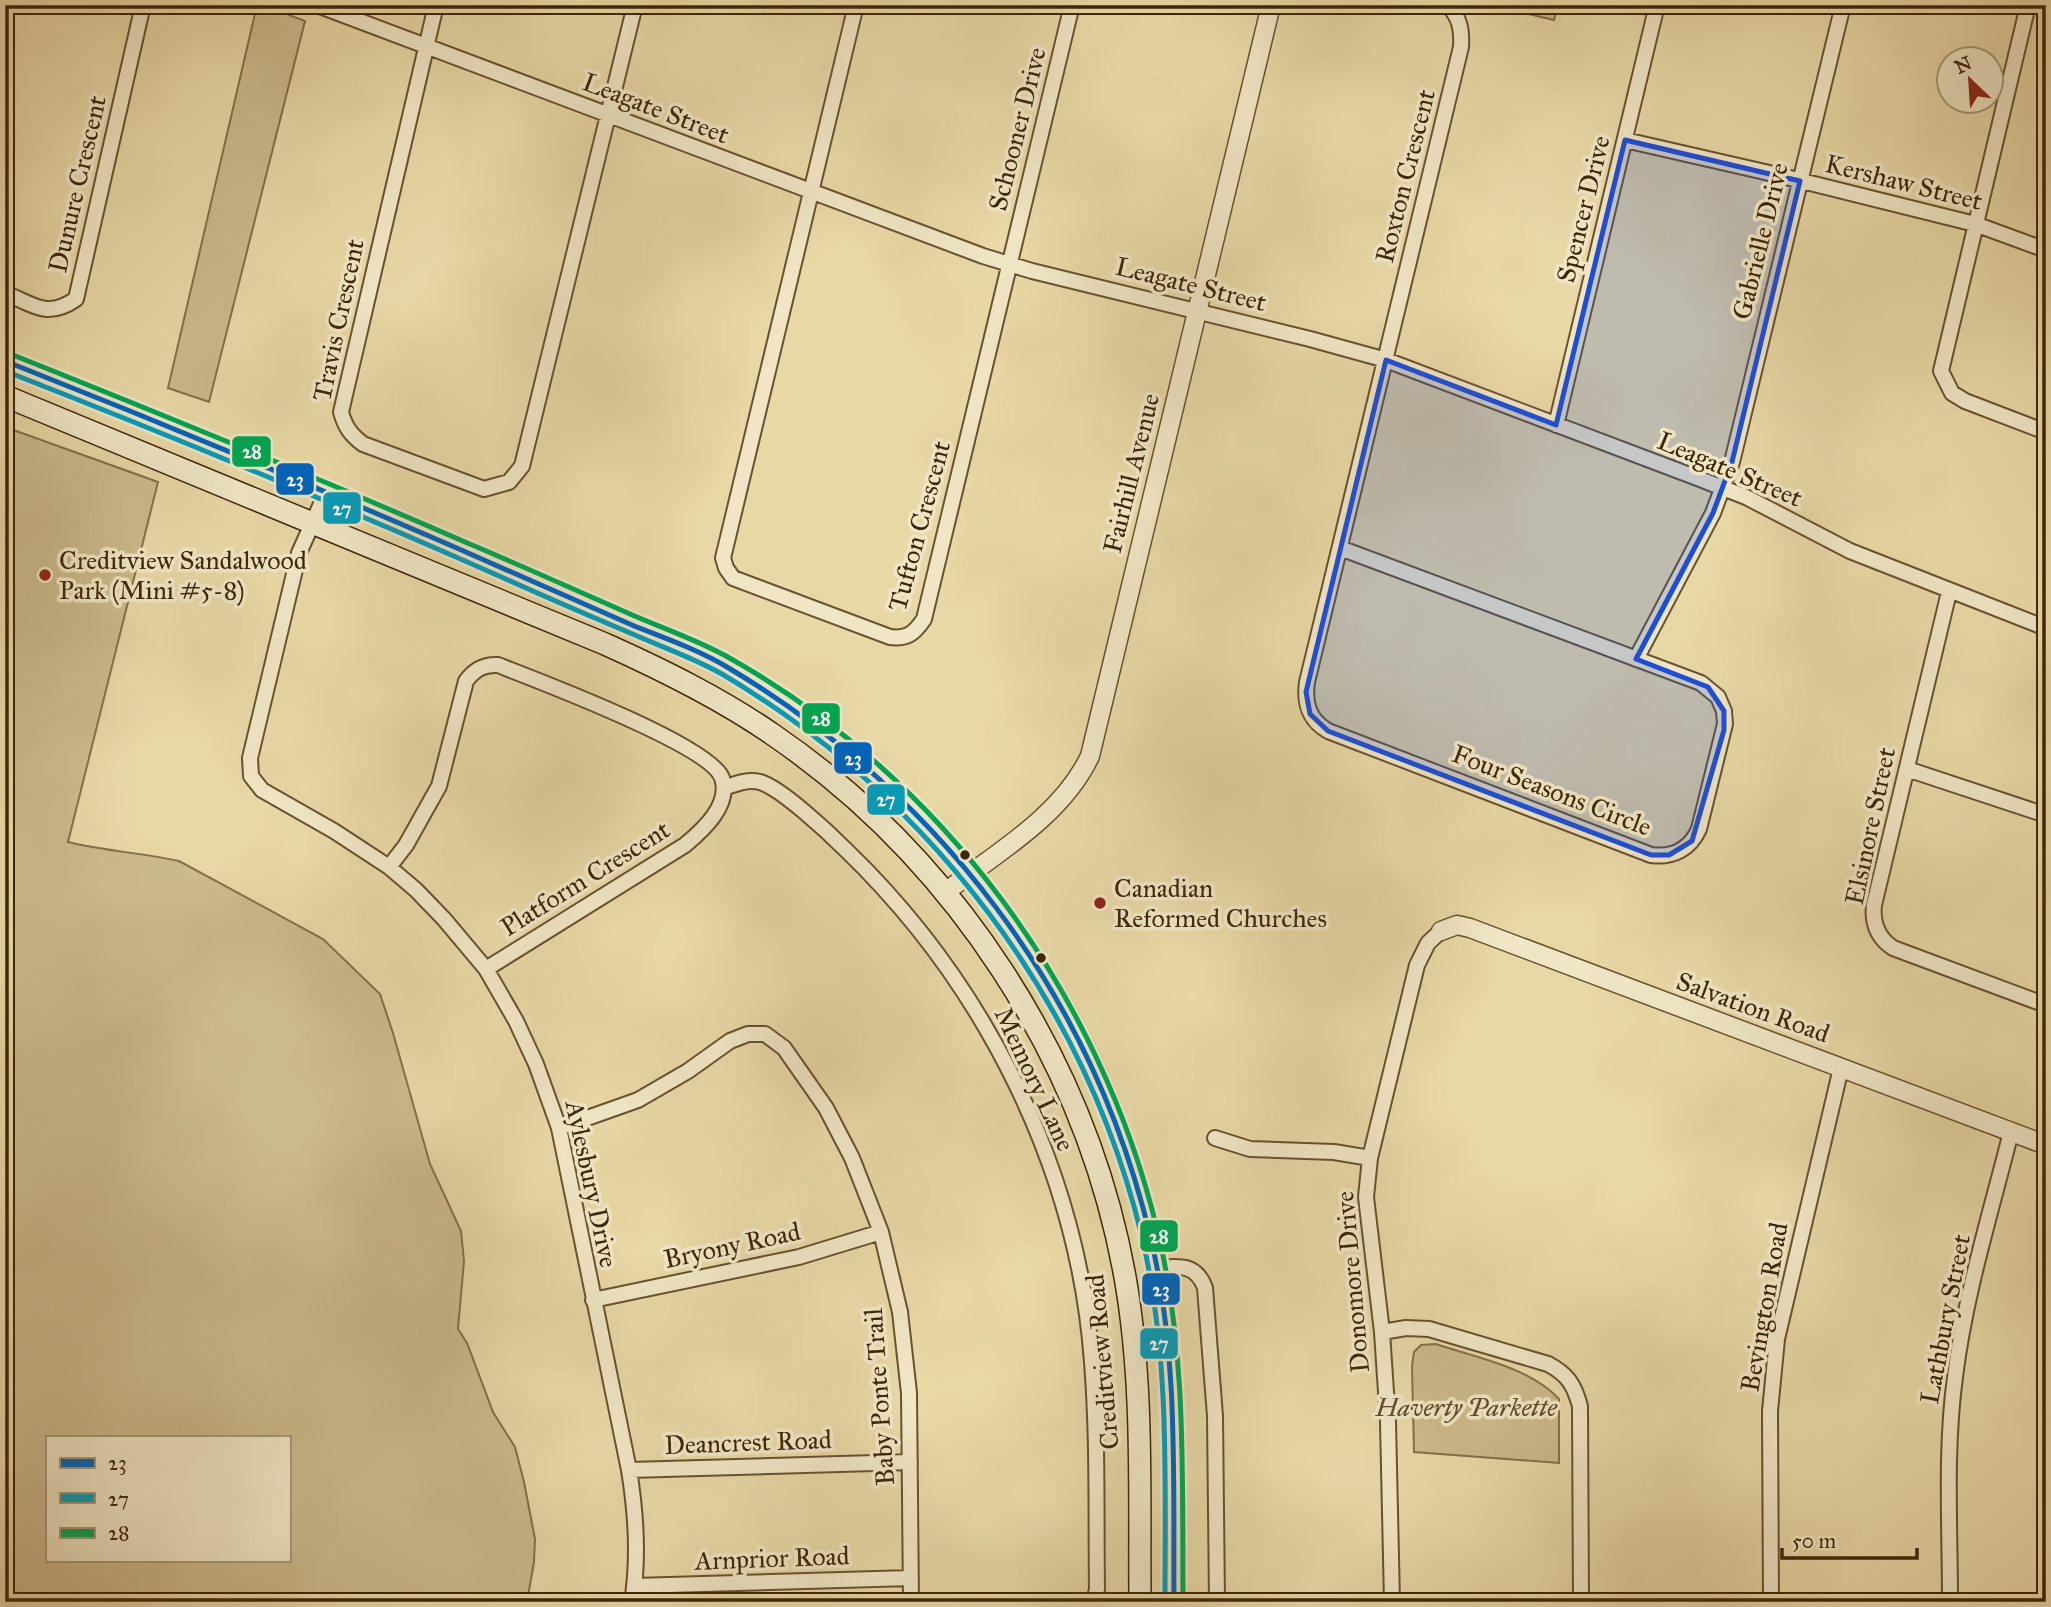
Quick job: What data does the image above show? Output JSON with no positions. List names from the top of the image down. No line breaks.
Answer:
{"streets":{"main road":["Creditview Road"],"street":["Leagate Street","Schooner Drive","Roxton Crescent","Kershaw Street","Dunure Crescent","Spencer Drive","Gabrielle Drive","Travis Crescent","Fairhill Avenue","Tufton Crescent","Four Seasons Circle","Elsinore Street","Platform Crescent","Salvation Road","Memory Lane","Aylesbury Drive","Bryony Road","Donomore Drive","Bevington Road","Lathbury Street","Baby Ponte Trail","Deancrest Road","Arnprior Road"]},"crossings":[["Leagate Street","Schooner Drive"],["Leagate Street","Roxton Crescent"],["Leagate Street","Spencer Drive"],["Leagate Street","Gabrielle Drive"],["Leagate Street","Travis Crescent"],["Leagate Street","Fairhill Avenue"],["Leagate Street","Tufton Crescent"],["Leagate Street","Four Seasons Circle"],["Leagate Street","Elsinore Street"],["Schooner Drive","Tufton Crescent"],["Roxton Crescent","Four Seasons Circle"],["Kershaw Street","Spencer Drive"],["Kershaw Street","Gabrielle Drive"],["Gabrielle Drive","Four Seasons Circle"],["Fairhill Avenue","Creditview Road"],["Platform Crescent","Memory Lane"],["Platform Crescent","Aylesbury Drive"],["Salvation Road","Donomore Drive"],["Salvation Road","Bevington Road"],["Salvation Road","Lathbury Street"],["Aylesbury Drive","Bryony Road"],["Aylesbury Drive","Creditview Road"],["Aylesbury Drive","Baby Ponte Trail"],["Aylesbury Drive","Deancrest Road"],["Aylesbury Drive","Arnprior Road"],["Bryony Road","Baby Ponte Trail"],["Baby Ponte Trail","Deancrest Road"],["Baby Ponte Trail","Arnprior Road"]],"parks":["Haverty Parkette"],"places":["Creditview Sandalwood Park (Mini #5-8)","Canadian Reformed Churches"],"lines":["transit line 28","transit line 23","transit line 27"],"legend":["23","27","28"],"scale_bar":"50 m","north":"top left"}
